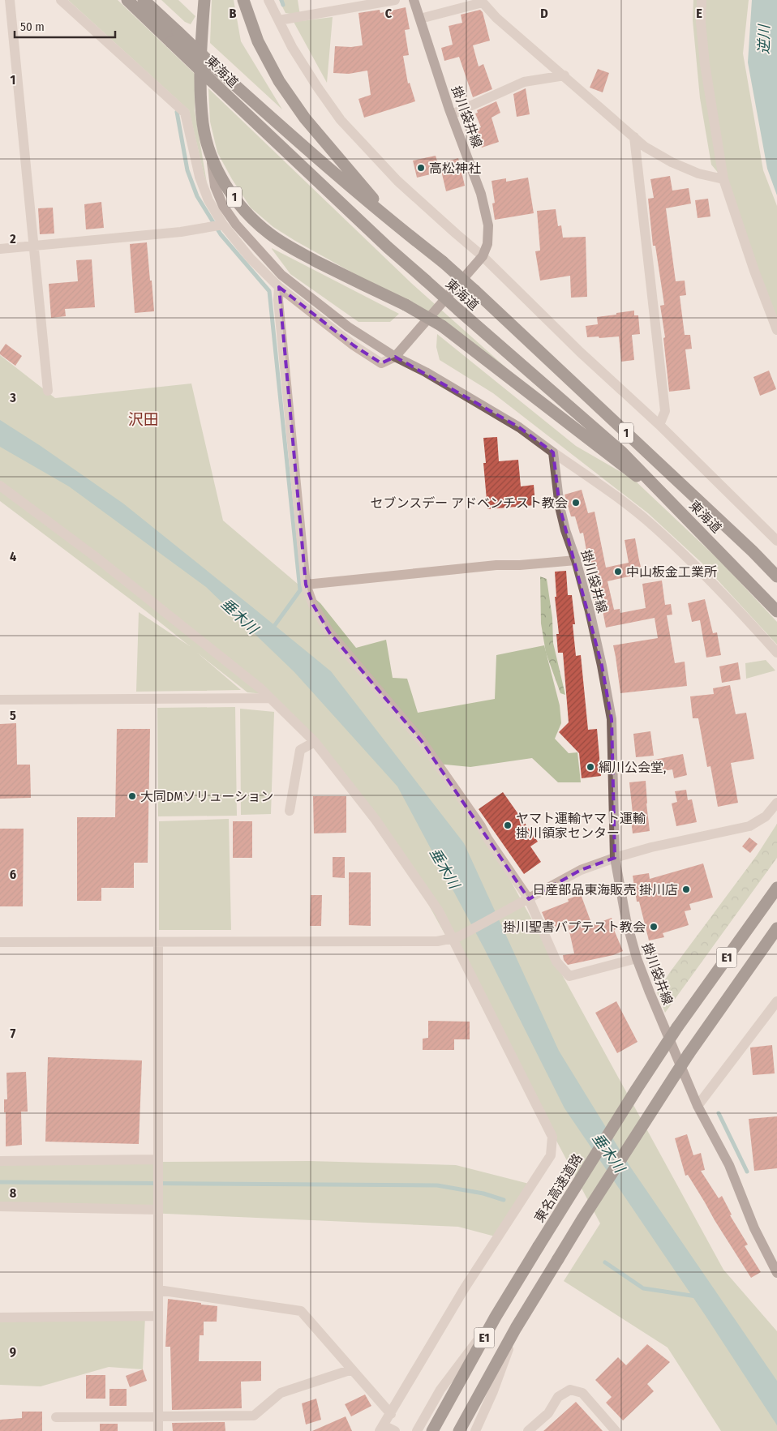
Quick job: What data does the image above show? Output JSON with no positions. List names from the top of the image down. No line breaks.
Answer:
{"streets":{"highway":["東海道","1","E1","東名高速道路"],"main road":["掛川袋井線"]},"crossings":[["東海道","1"]],"districts":["沢田"],"water":["逆川","垂木川"],"places":["高松神社","セブンスデー アドベンチスト教会","中山板金工業所","綱川公会堂,","大同DMソリューション","ヤマト運輸ヤマト運輸 掛川領家センター","日産部品東海販売 掛川店","掛川聖書バプテスト教会"],"scale_bar":"50 m","grid":{"columns":["B","C","D","E"],"rows":["1","2","3","4","5","6","7","8","9"]}}
